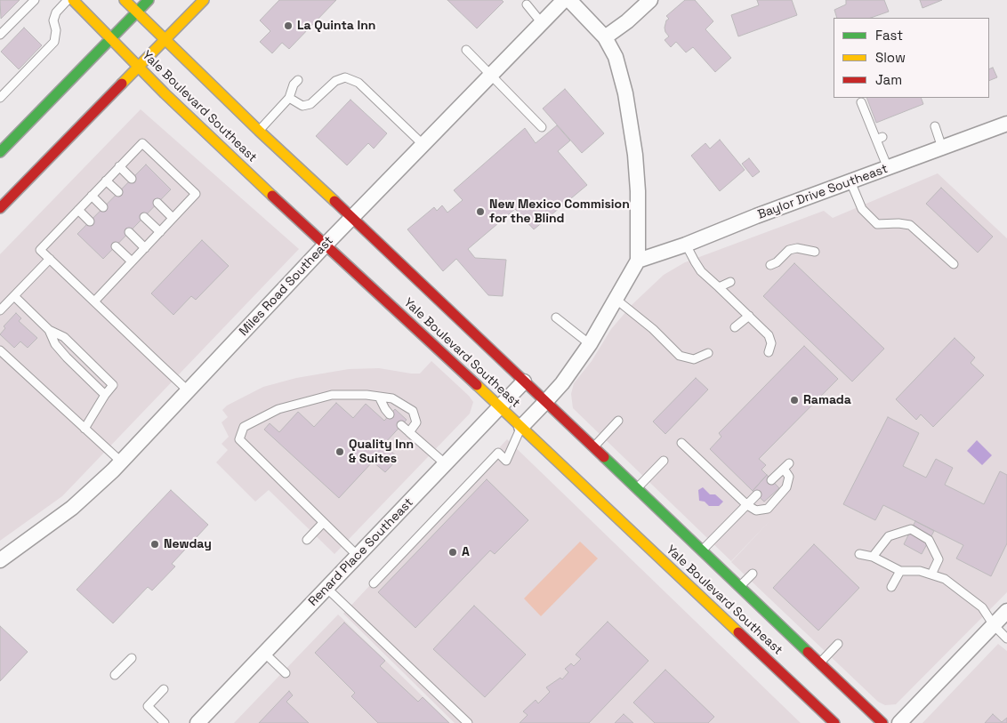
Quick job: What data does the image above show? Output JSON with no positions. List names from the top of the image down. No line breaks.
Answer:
{"streets":{"main road":["Yale Boulevard Southeast"],"street":["Baylor Drive Southeast","Miles Road Southeast","Renard Place Southeast"]},"crossings":[["Yale Boulevard Southeast","Miles Road Southeast"],["Yale Boulevard Southeast","Renard Place Southeast"]],"places":["La Quinta Inn","New Mexico Commision for the Blind","Ramada","Quality Inn & Suites","Newday","A"],"legend":["Fast","Slow","Jam"]}
